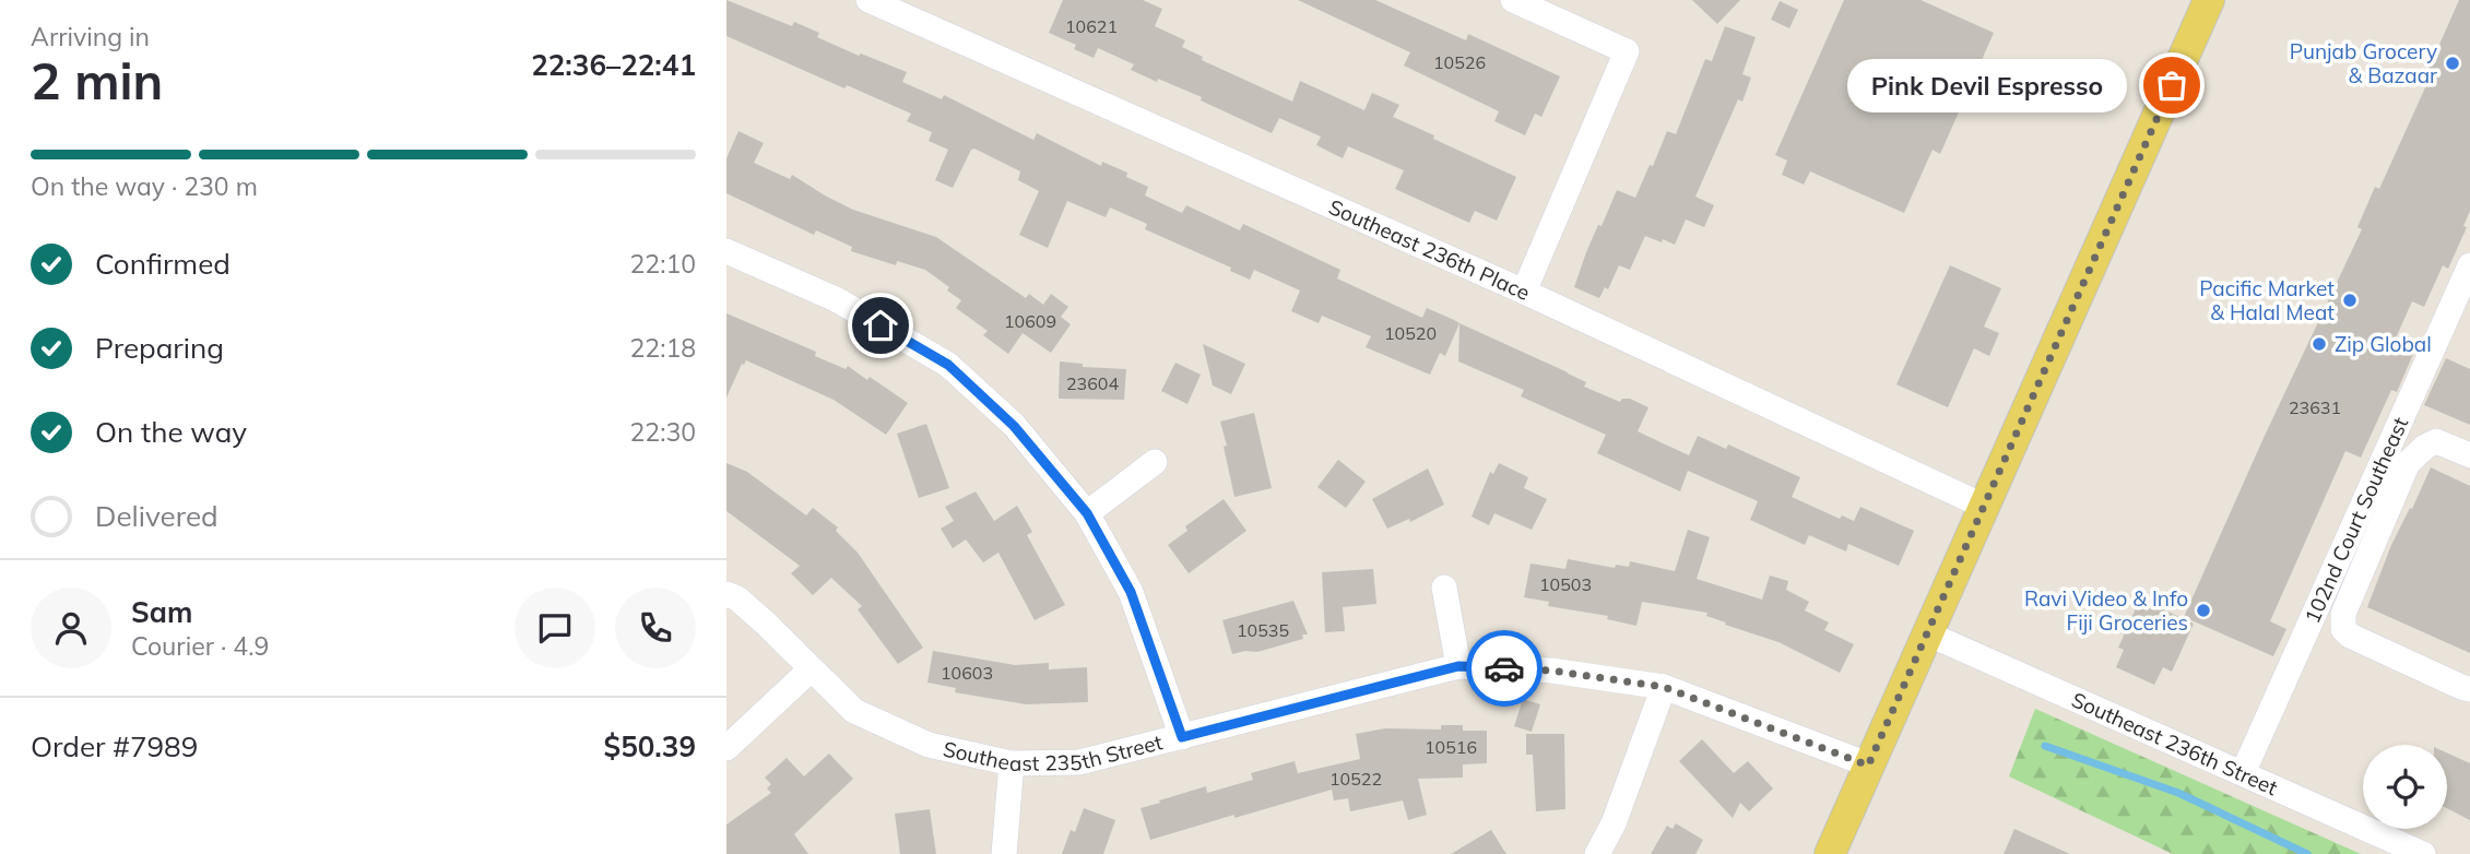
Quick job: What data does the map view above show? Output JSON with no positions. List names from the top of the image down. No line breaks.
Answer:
{"streets":{"street":["Southeast 236th Place","102nd Court Southeast","Southeast 235th Street","Southeast 236th Street"]},"crossings":[["102nd Court Southeast","Southeast 236th Street"]],"places":["Punjab Grocery & Bazaar","Pink Devil Espresso","Pacific Market & Halal Meat","Zip Global","Ravi Video & Info Fiji Groceries"],"house_numbers":["10621","10526","10609","10520","23604","23631","10503","10535","10603","10516","10522"],"page":{"heading":["2 min","Arriving in","22:36–22:41"],"panel":["Sam","Courier · 4.9","Order #7989","$50.39"],"bubble":"Pink Devil Espresso","bar":"On the way · 230 m","list":[["Confirmed","22:10"],["Preparing","22:18"],["On the way","22:30"],"Delivered"]}}
